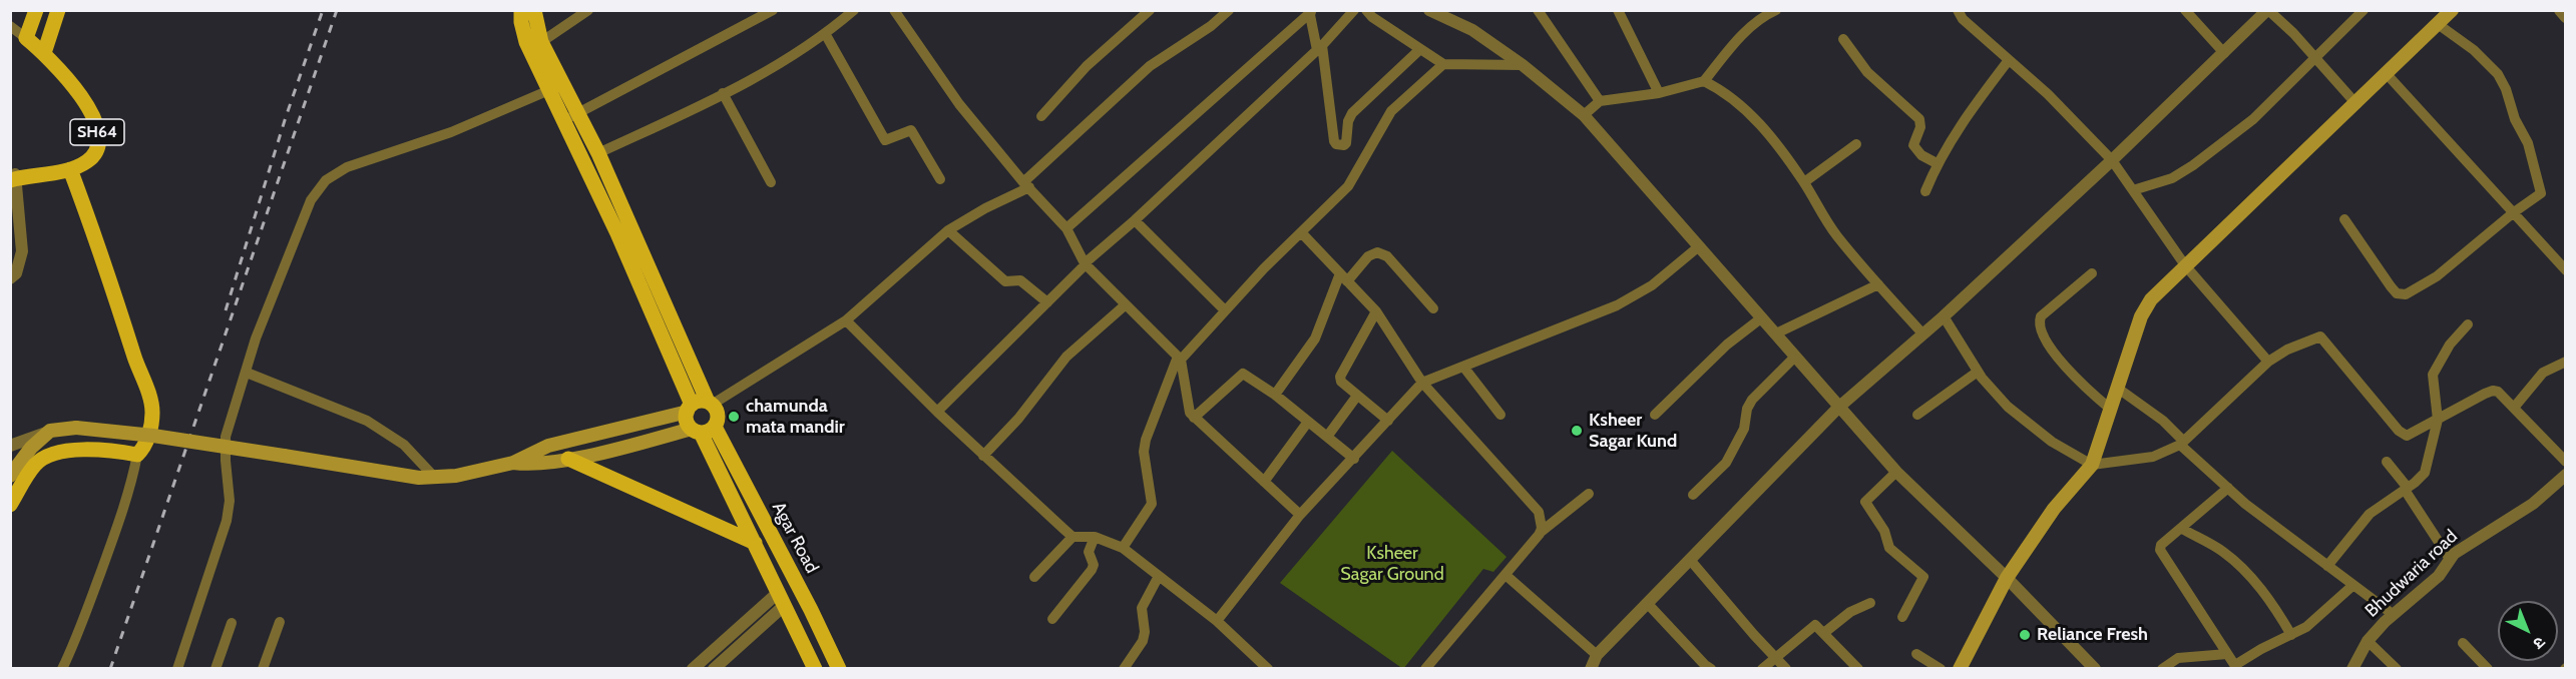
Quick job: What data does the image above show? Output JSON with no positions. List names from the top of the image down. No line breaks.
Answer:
{"streets":{"main road":["SH64","Agar Road"],"street":["Bhudwaria road"]},"parks":["Ksheer Sagar Ground"],"places":["chamunda mata mandir","Ksheer Sagar Kund","Reliance Fresh"],"north":"bottom right"}
